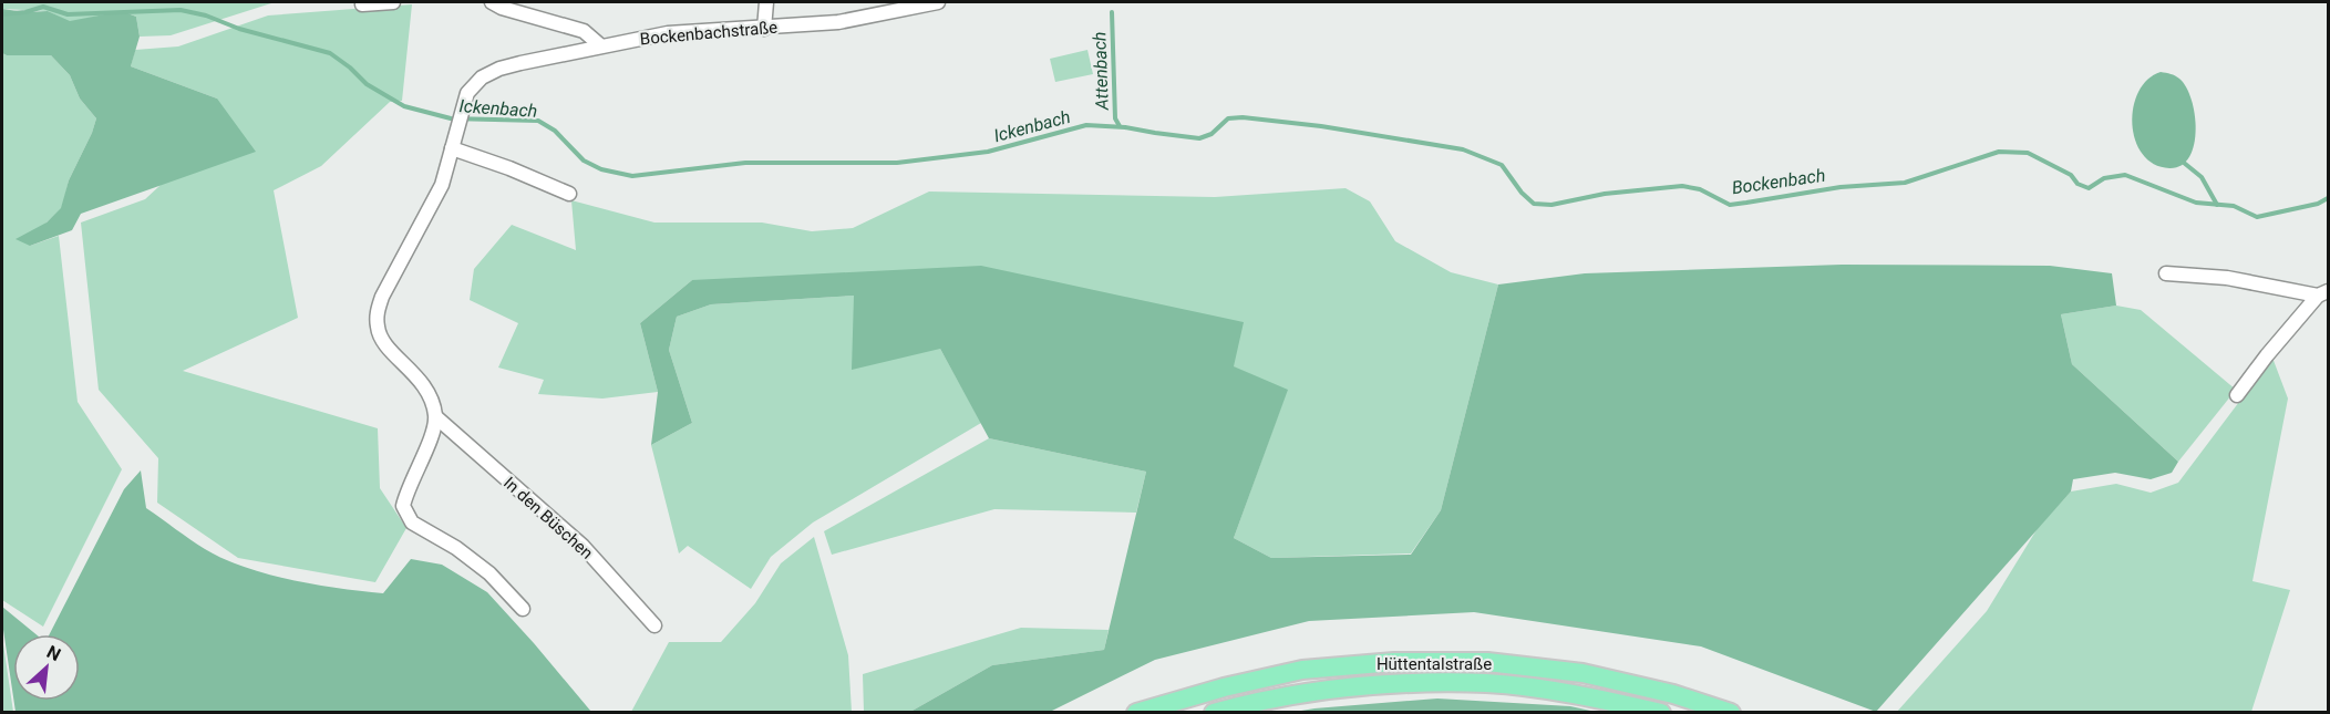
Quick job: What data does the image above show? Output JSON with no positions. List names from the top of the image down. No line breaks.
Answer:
{"streets":{"highway":["Hüttentalstraße"],"street":["Bockenbachstraße","In den Büschen"]},"crossings":[["Bockenbachstraße","In den Büschen"]],"water":["Attenbach","Ickenbach","Bockenbach"],"north":"top right"}
